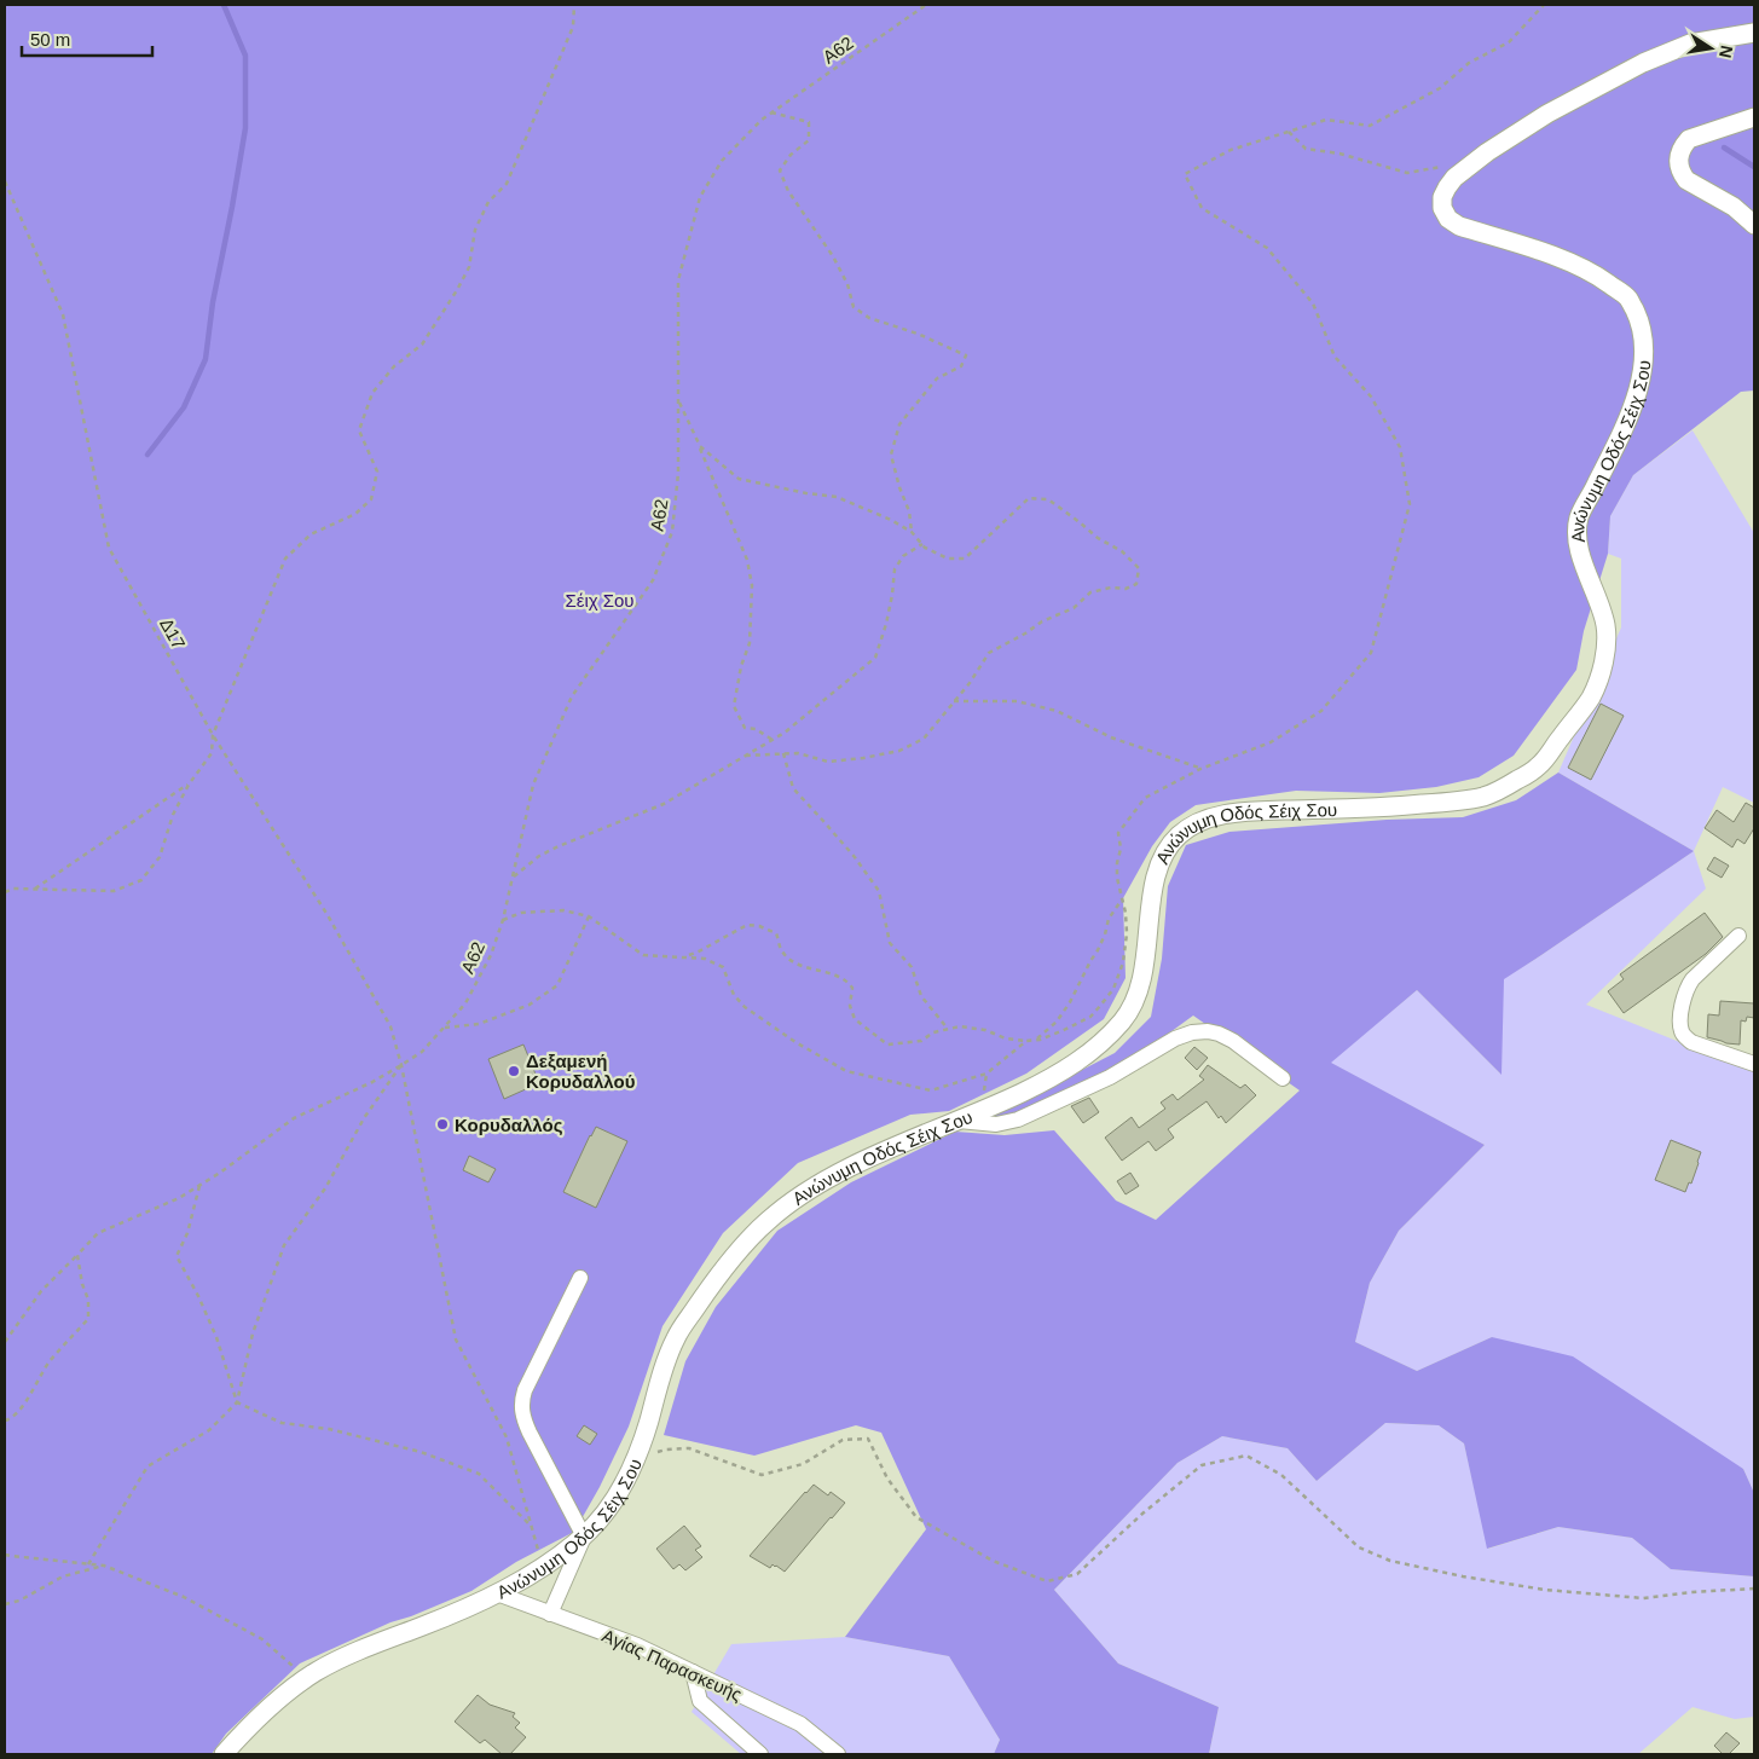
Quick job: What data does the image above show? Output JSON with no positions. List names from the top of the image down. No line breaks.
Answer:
{"streets":{"street":["Ανώνυμη Οδός Σέιχ Σου","Αγίας Παρασκευής"],"path":["Α62","Δ17"]},"crossings":[["Α62","Δ17"],["Ανώνυμη Οδός Σέιχ Σου","Δ17"],["Ανώνυμη Οδός Σέιχ Σου","Αγίας Παρασκευής"]],"parks":["Σέιχ Σου"],"places":["Δεξαμενή Κορυδαλλού","Κορυδαλλός"],"scale_bar":"50 m","north":"right"}
